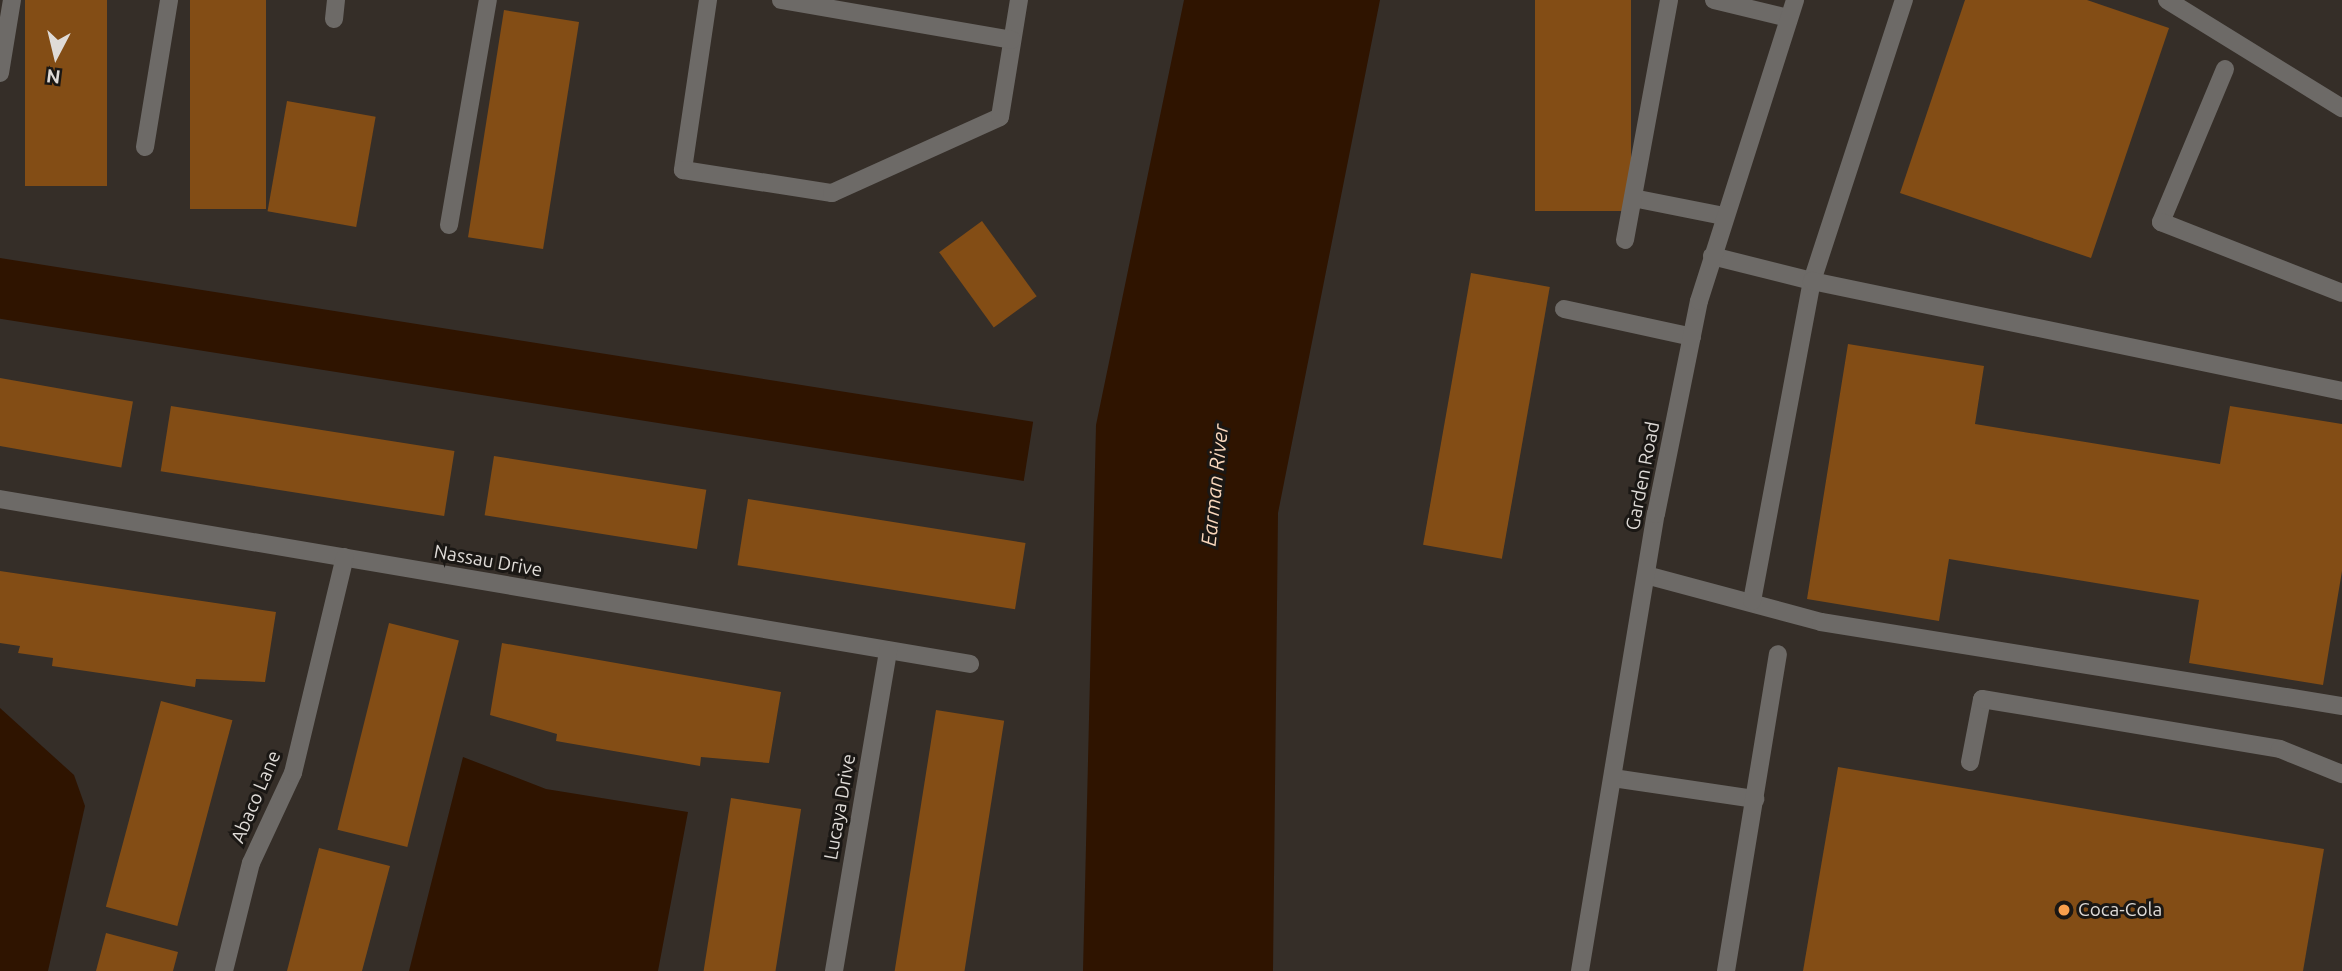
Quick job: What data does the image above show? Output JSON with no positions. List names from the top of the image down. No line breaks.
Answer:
{"streets":{"street":["Garden Road","Nassau Drive","Abaco Lane","Lucaya Drive"]},"crossings":[["Nassau Drive","Abaco Lane"],["Nassau Drive","Lucaya Drive"]],"water":["Earman River"],"places":["Coca-Cola"],"north":"bottom"}
